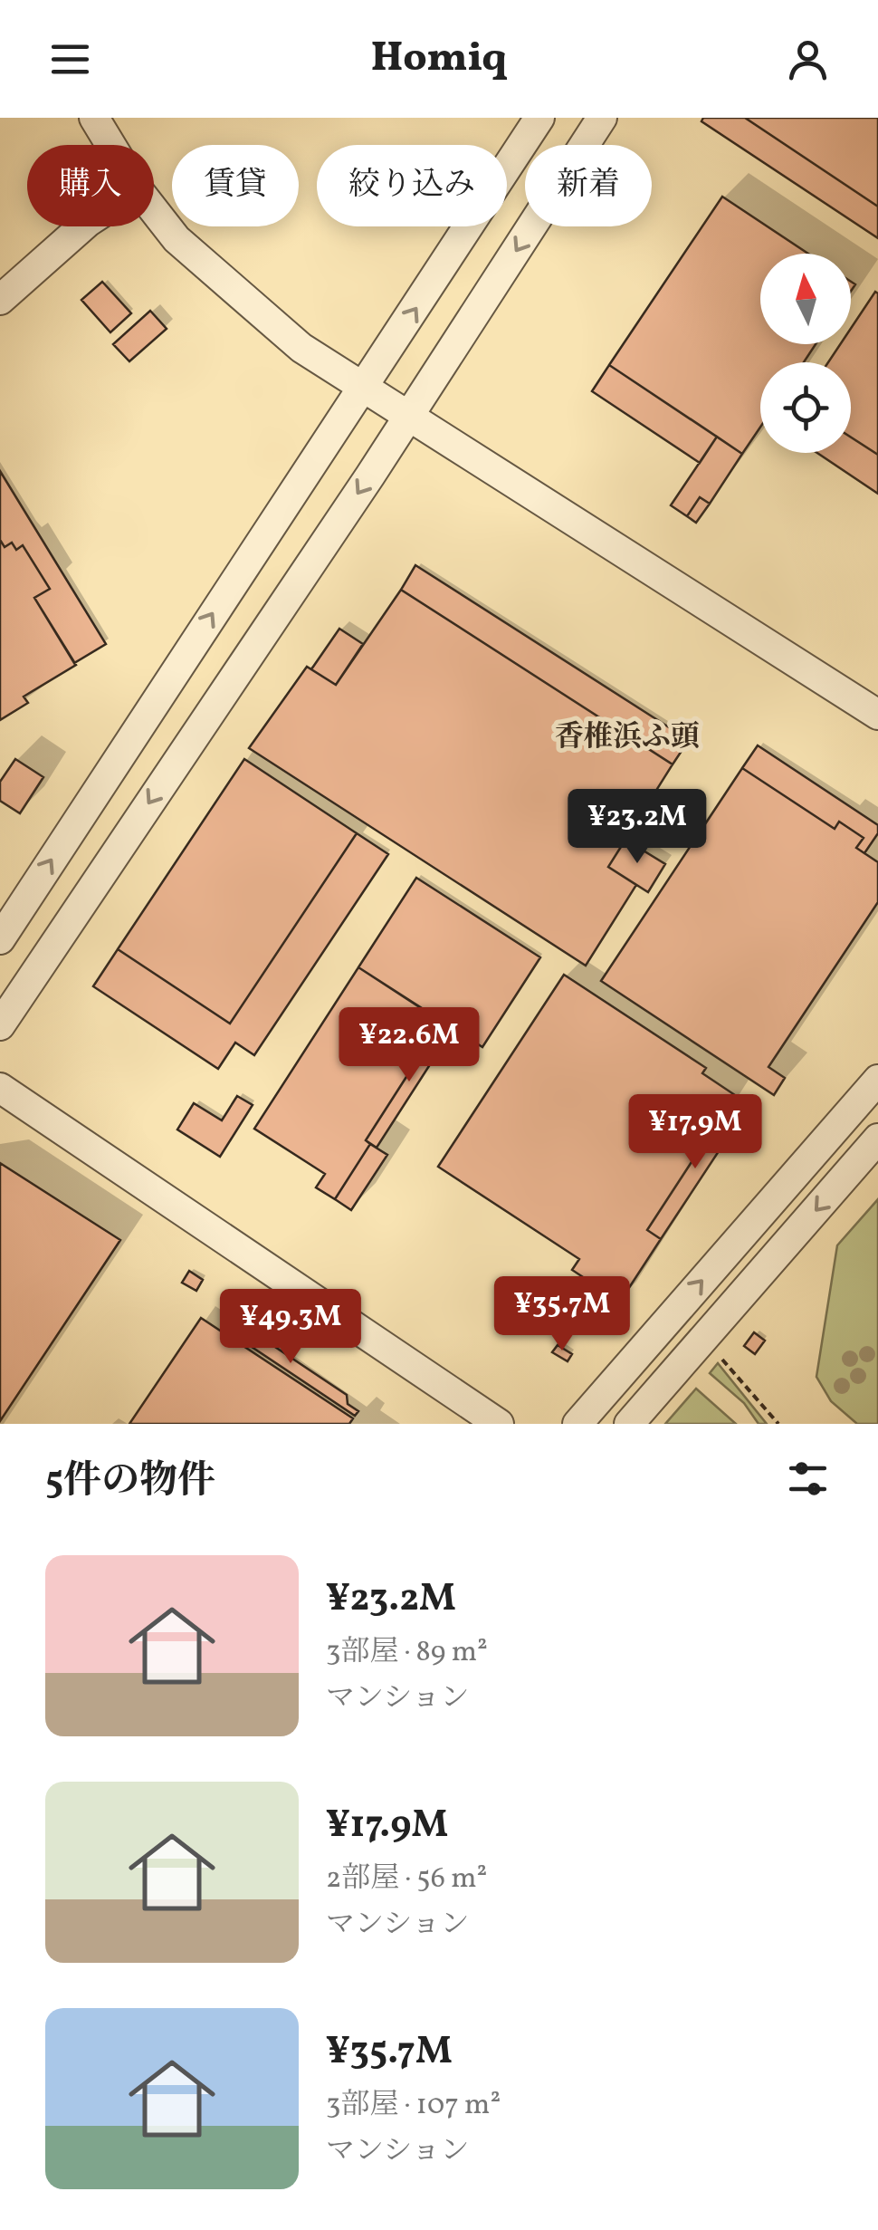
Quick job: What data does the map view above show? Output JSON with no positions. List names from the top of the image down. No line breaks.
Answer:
{"districts":["香椎浜ふ頭"],"north":"top","page":{"header":"Homiq","chip":["購入","賃貸","絞り込み","新着"],"price":["¥23.2M","¥22.6M","¥17.9M","¥35.7M","¥49.3M"],"heading":"5件の物件","list":[{"name":"¥23.2M","note":"3部屋 · 89 m² · マンション"},{"name":"¥17.9M","note":"2部屋 · 56 m² · マンション"},{"name":"¥35.7M","note":"3部屋 · 107 m² · マンション"}]}}
